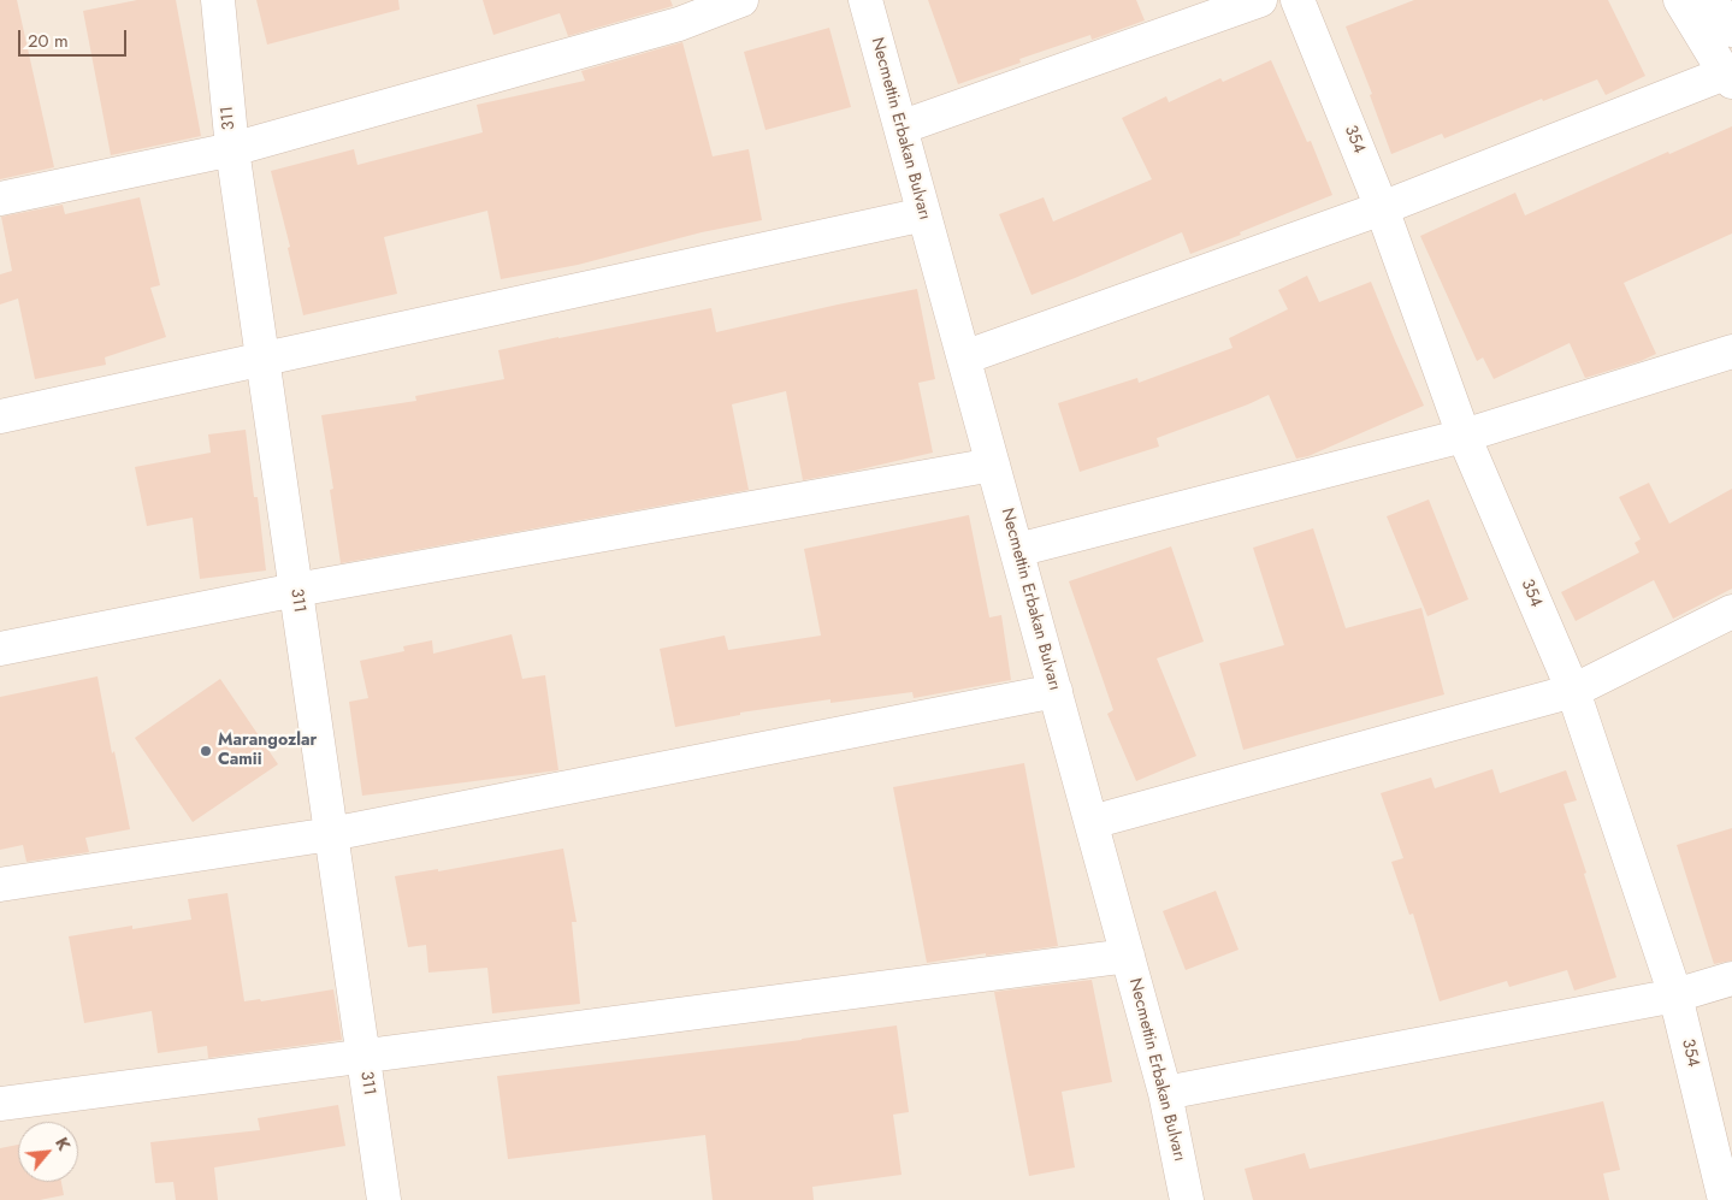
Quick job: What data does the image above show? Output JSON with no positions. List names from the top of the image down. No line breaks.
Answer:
{"streets":{"street":["311","Necmettin Erbakan Bulvarı","354"]},"places":["Marangozlar Camii"],"scale_bar":"20 m","north":"top right"}
